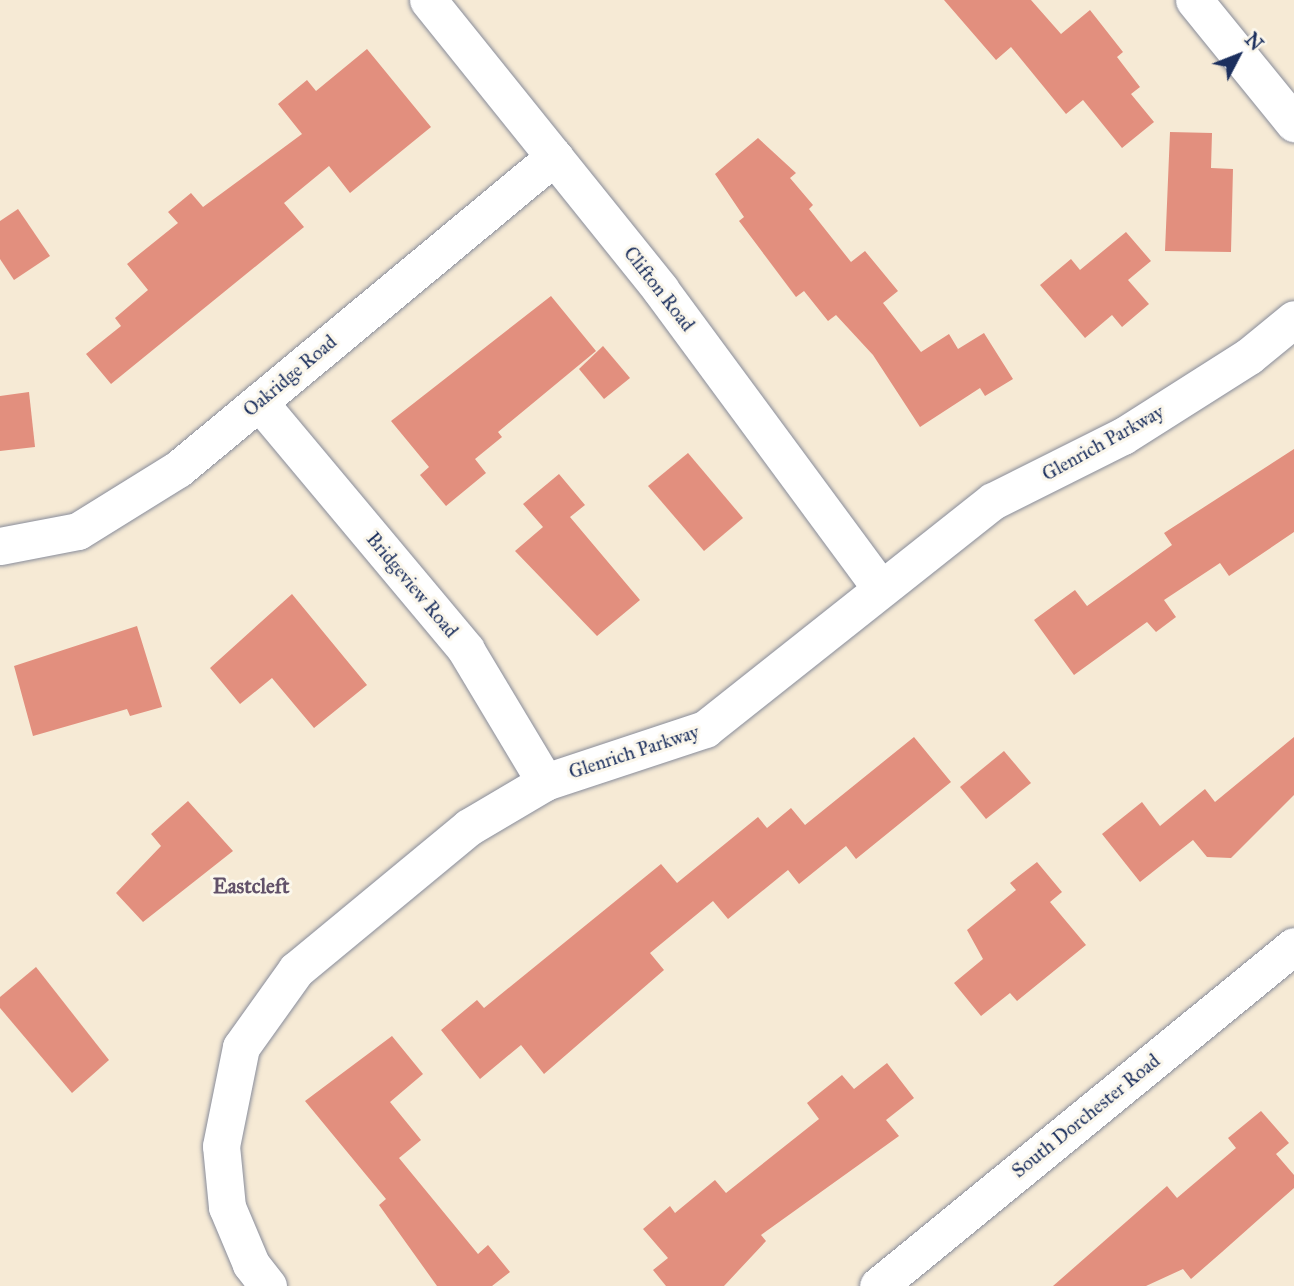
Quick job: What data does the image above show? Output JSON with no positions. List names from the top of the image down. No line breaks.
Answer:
{"streets":{"street":["Clifton Road","Oakridge Road","Glenrich Parkway","Bridgeview Road","South Dorchester Road"]},"crossings":[["Clifton Road","Oakridge Road"],["Clifton Road","Glenrich Parkway"],["Oakridge Road","Bridgeview Road"],["Glenrich Parkway","Bridgeview Road"]],"districts":["Eastcleft"],"north":"top right"}
